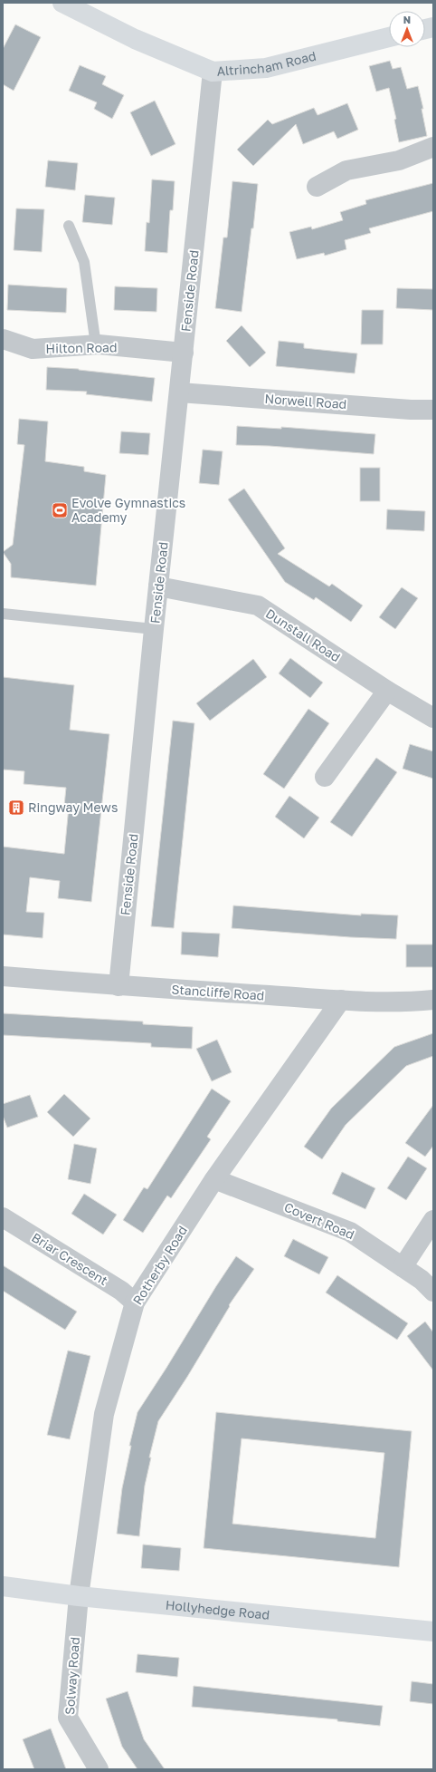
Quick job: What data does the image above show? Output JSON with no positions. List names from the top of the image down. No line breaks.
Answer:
{"streets":{"street":["Altrincham Road","Fenside Road","Hilton Road","Norwell Road","Dunstall Road","Stancliffe Road","Covert Road","Briar Crescent","Rotherby Road","Hollyhedge Road","Solway Road"]},"crossings":[["Altrincham Road","Fenside Road"],["Fenside Road","Hilton Road"],["Fenside Road","Norwell Road"],["Fenside Road","Dunstall Road"],["Fenside Road","Stancliffe Road"],["Stancliffe Road","Rotherby Road"],["Covert Road","Rotherby Road"],["Briar Crescent","Rotherby Road"],["Rotherby Road","Hollyhedge Road"],["Rotherby Road","Solway Road"],["Hollyhedge Road","Solway Road"]],"places":{"sports":["Evolve Gymnastics Academy"],"building":["Ringway Mews"]},"north":"top"}
